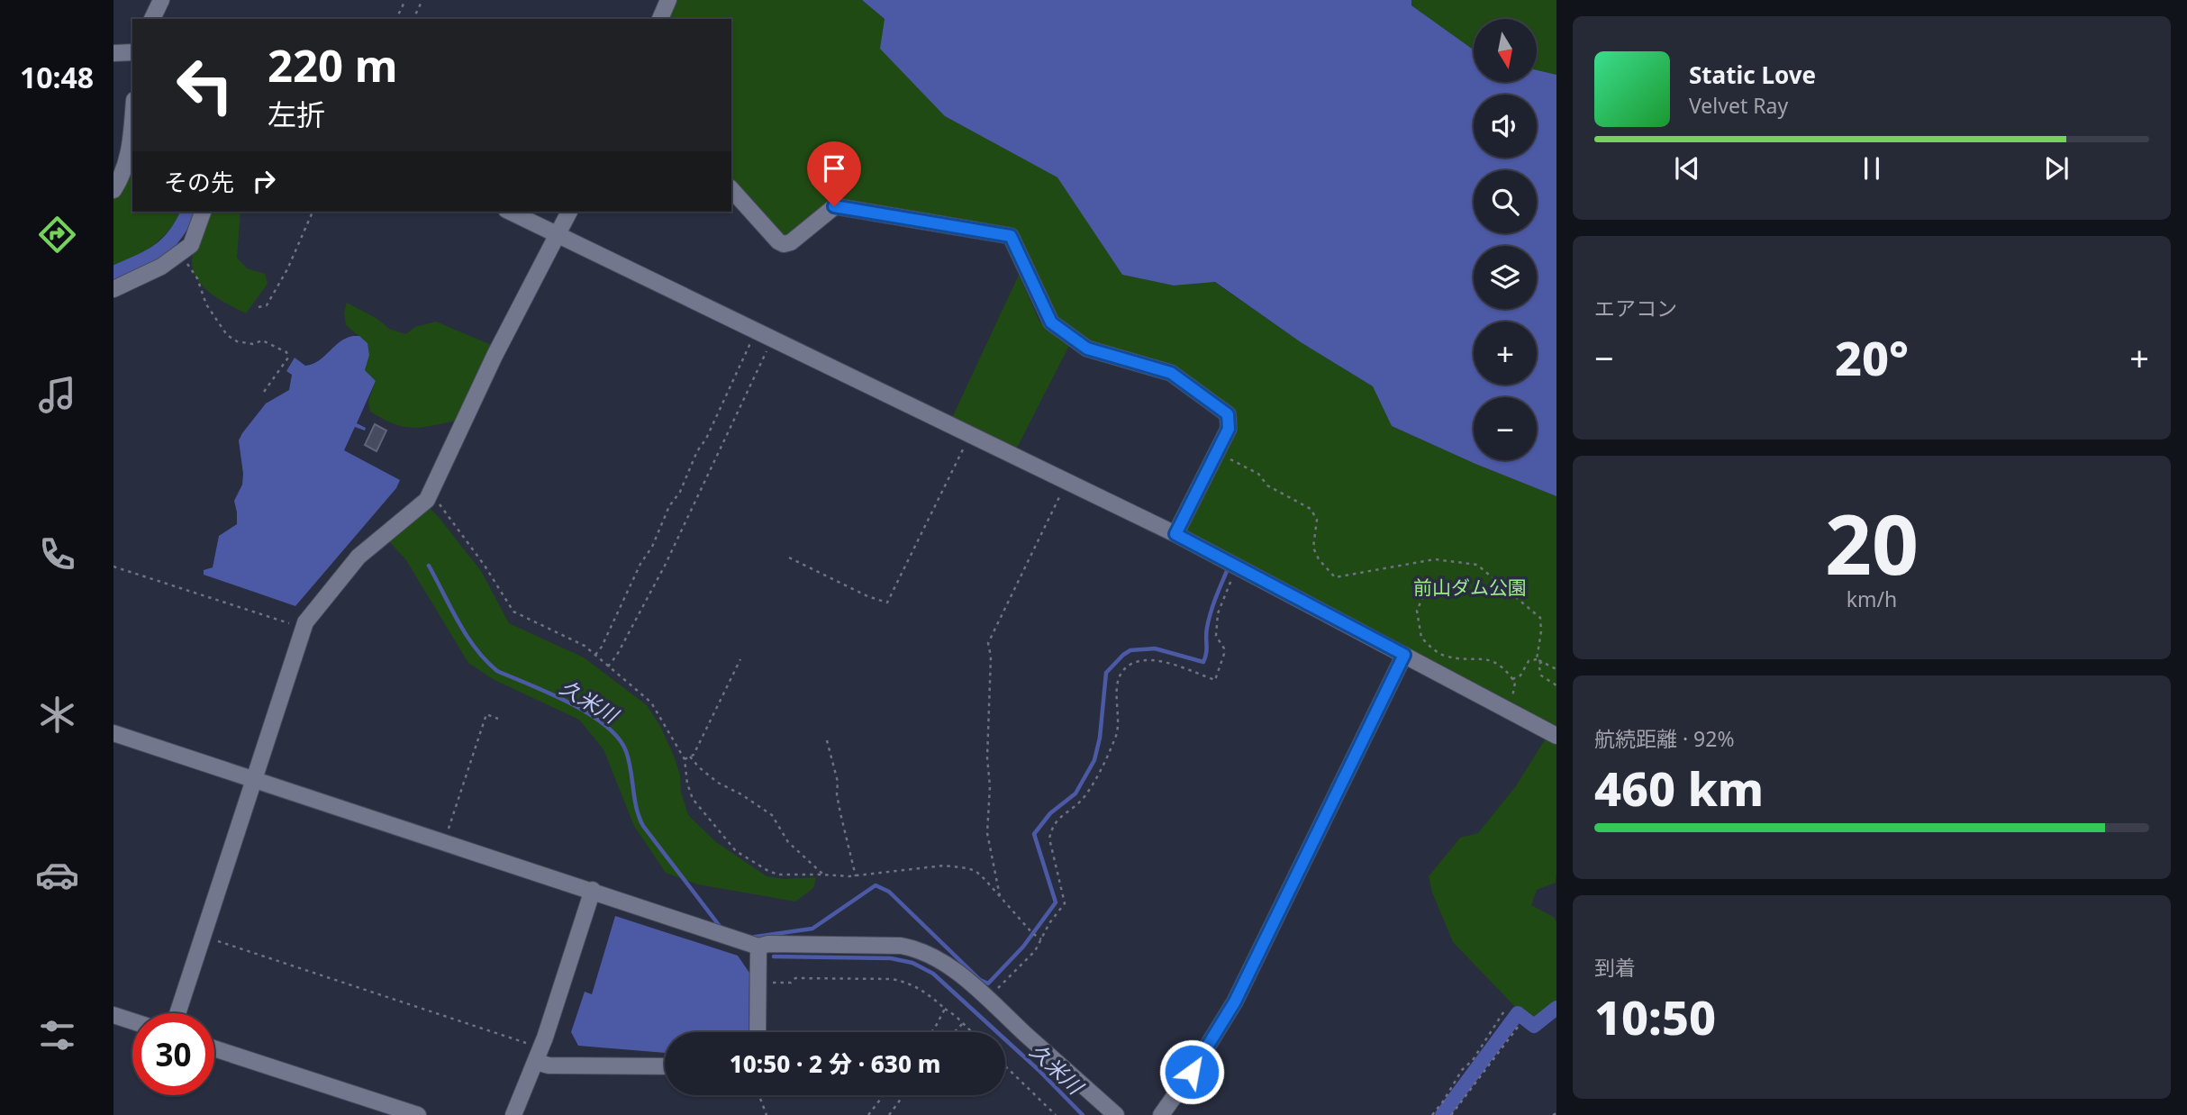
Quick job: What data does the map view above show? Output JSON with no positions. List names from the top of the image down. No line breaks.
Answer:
{"water":["久米川"],"parks":["前山ダム公園"],"north":"bottom","page":{"tabs":"10:48","map_buttons":["+","−"],"turn":["220 m","左折"],"song":["Static Love","Velvet Ray"],"then":"その先","tile":["エアコン",["20","km/h"],["航続距離 · 92%","460 km"],["到着","10:50"]],"heat":["−","20°","+"],"limit":"30","trip":"10:50 · 2 分 · 630 m"}}
